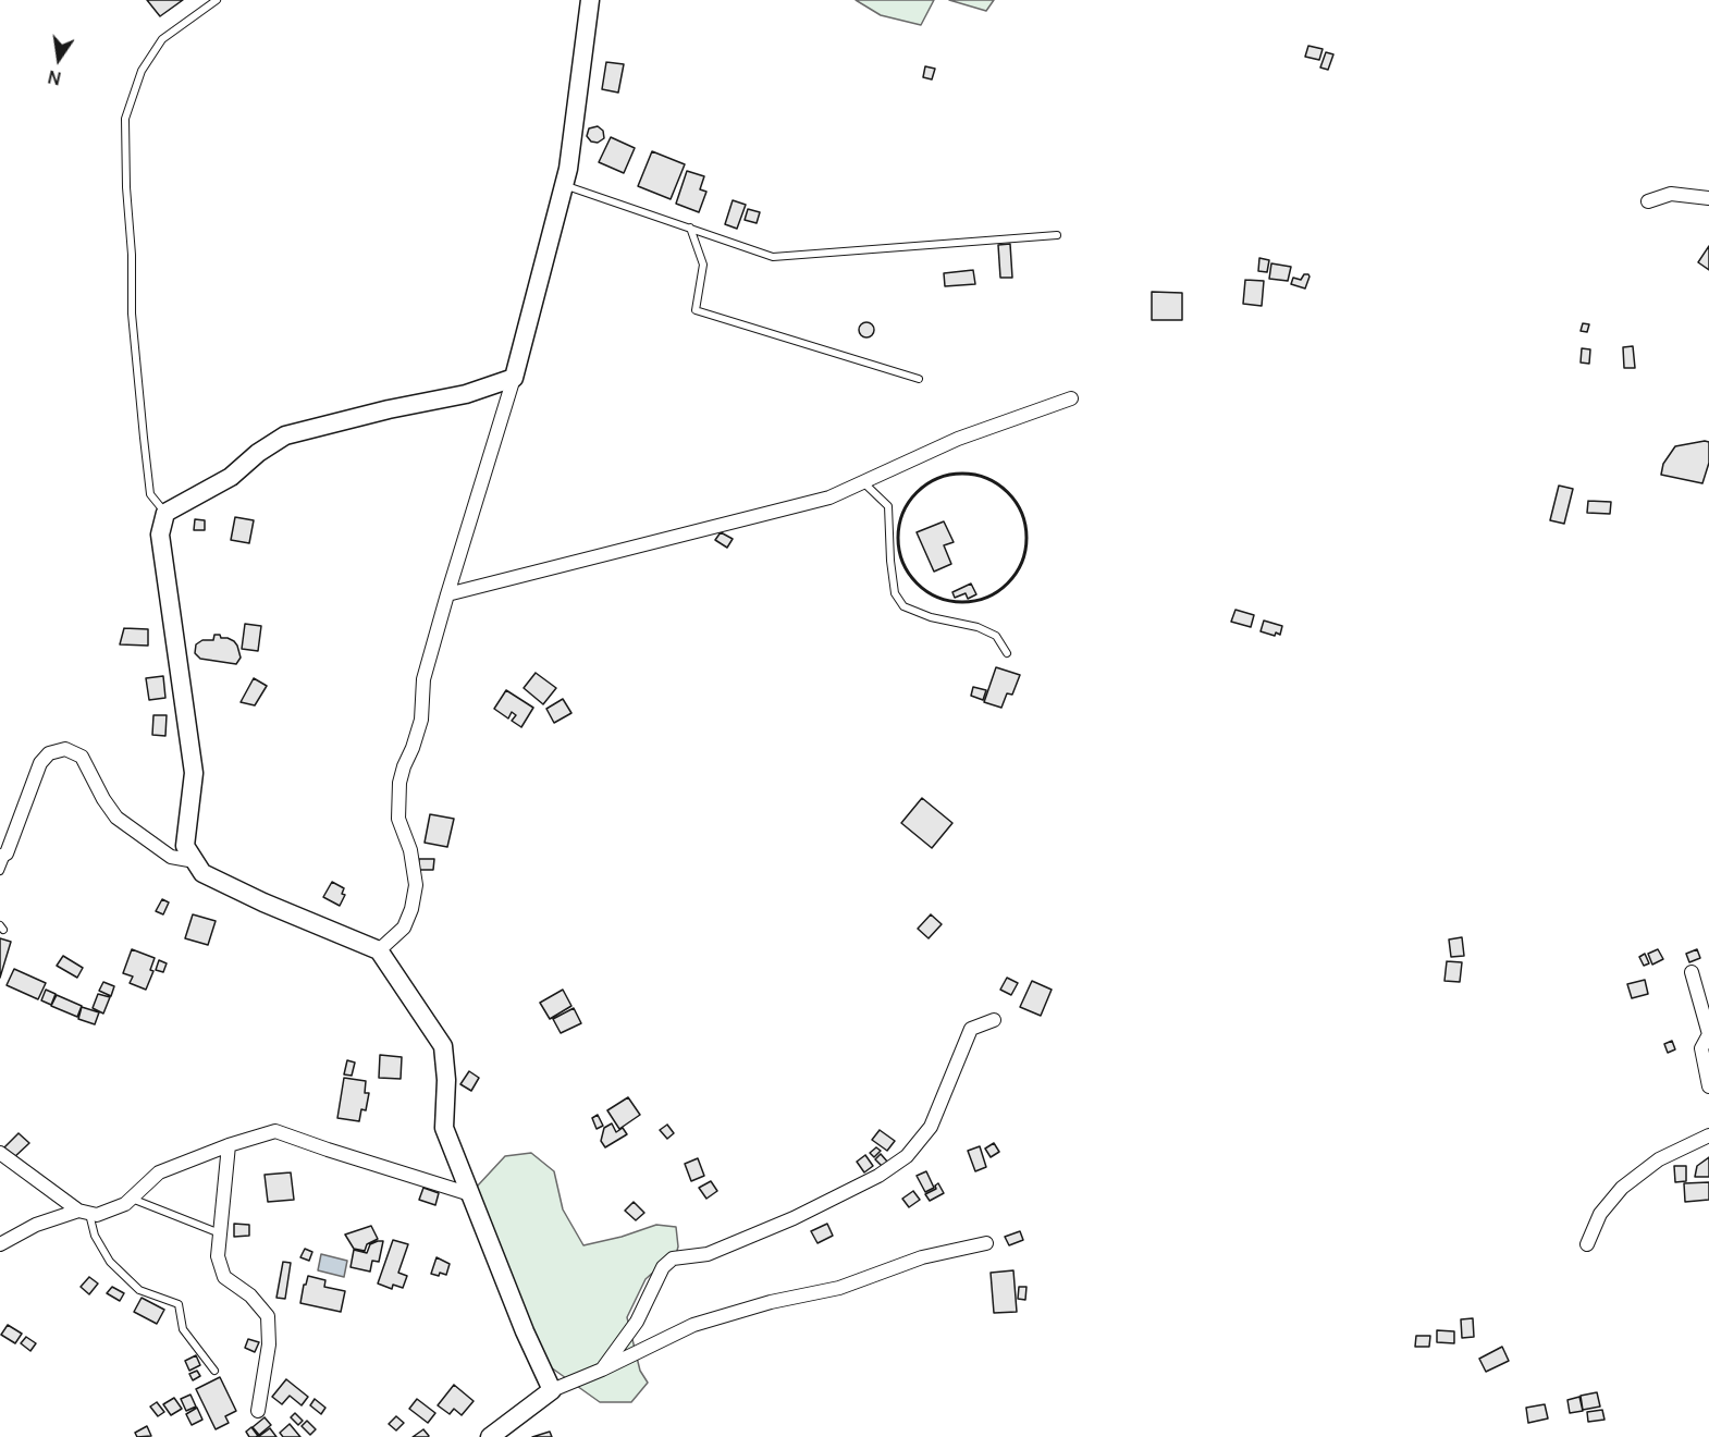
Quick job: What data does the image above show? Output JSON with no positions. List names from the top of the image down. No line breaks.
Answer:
{"north":"bottom"}
